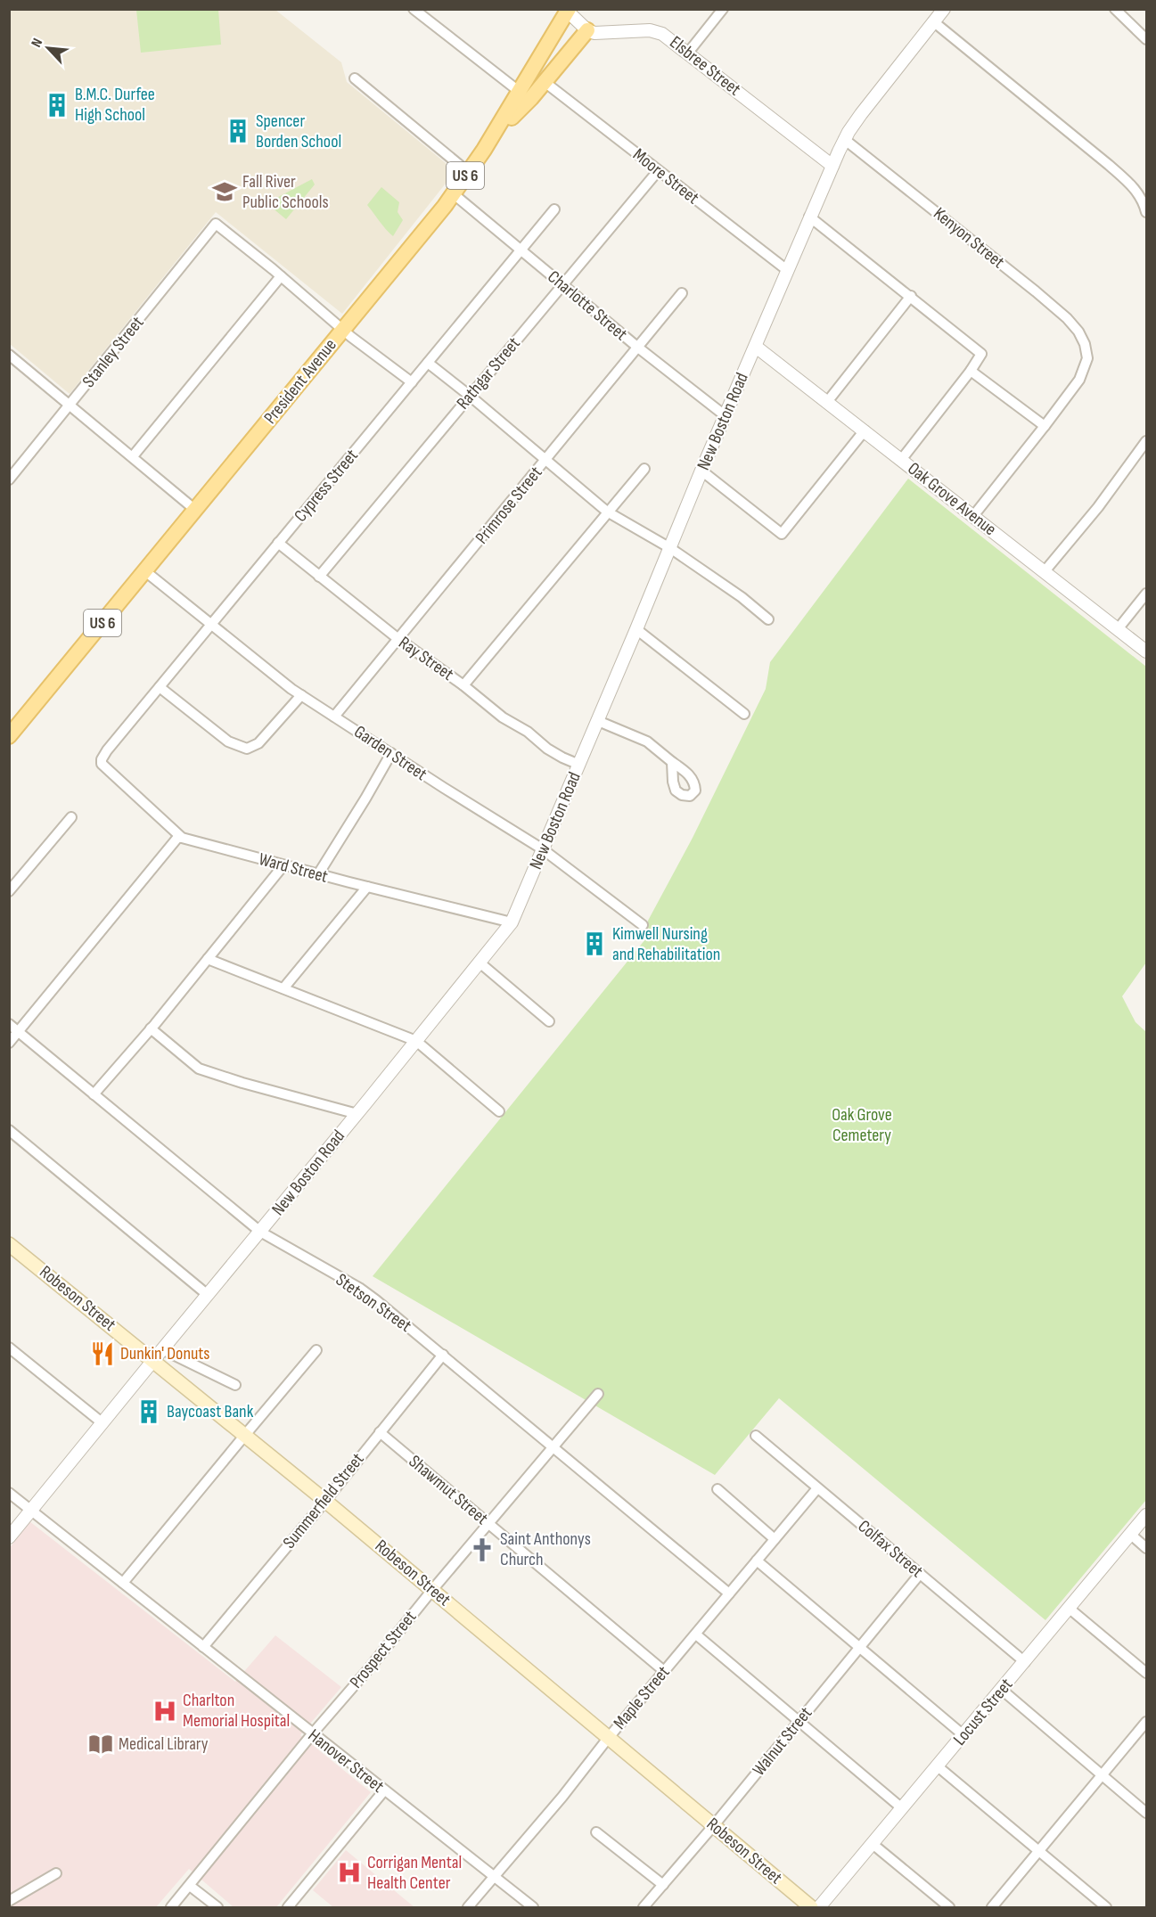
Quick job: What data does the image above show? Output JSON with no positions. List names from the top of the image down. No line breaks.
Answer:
{"streets":{"main road":["US 6","President Avenue","Robeson Street"],"street":["Elsbree Street","Moore Street","Kenyon Street","Charlotte Street","Stanley Street","Rathgar Street","New Boston Road","Cypress Street","Oak Grove Avenue","Primrose Street","Ray Street","Garden Street","Ward Street","Stetson Street","Shawmut Street","Summerfield Street","Colfax Street","Prospect Street","Maple Street","Locust Street","Walnut Street","Hanover Street"]},"crossings":[["Elsbree Street","New Boston Road"],["Moore Street","Rathgar Street"],["Moore Street","New Boston Road"],["Kenyon Street","New Boston Road"],["Charlotte Street","Rathgar Street"],["Charlotte Street","President Avenue"],["Charlotte Street","New Boston Road"],["Charlotte Street","Cypress Street"],["Charlotte Street","Primrose Street"],["Rathgar Street","Ray Street"],["President Avenue","Garden Street"],["New Boston Road","Oak Grove Avenue"],["New Boston Road","Ray Street"],["New Boston Road","Garden Street"],["New Boston Road","Ward Street"],["New Boston Road","Robeson Street"],["New Boston Road","Stetson Street"],["New Boston Road","Hanover Street"],["Cypress Street","Ray Street"],["Cypress Street","Garden Street"],["Cypress Street","Ward Street"],["Primrose Street","Ray Street"],["Primrose Street","Garden Street"],["Robeson Street","Summerfield Street"],["Robeson Street","Prospect Street"],["Robeson Street","Maple Street"],["Robeson Street","Walnut Street"],["Stetson Street","Summerfield Street"],["Stetson Street","Prospect Street"],["Stetson Street","Maple Street"],["Shawmut Street","Summerfield Street"],["Shawmut Street","Prospect Street"],["Shawmut Street","Maple Street"],["Summerfield Street","Hanover Street"],["Colfax Street","Maple Street"],["Colfax Street","Locust Street"],["Colfax Street","Walnut Street"],["Prospect Street","Hanover Street"],["Maple Street","Hanover Street"]],"parks":["Oak Grove Cemetery"],"places":{"building":["B.M.C. Durfee High School","Spencer Borden School","Kimwell Nursing and Rehabilitation","Baycoast Bank"],"school or university":["Fall River Public Schools"],"restaurant":["Dunkin' Donuts"],"church":["Saint Anthonys Church"],"hospital":["Charlton Memorial Hospital","Corrigan Mental Health Center"],"library":["Medical Library"]},"north":"top left"}
